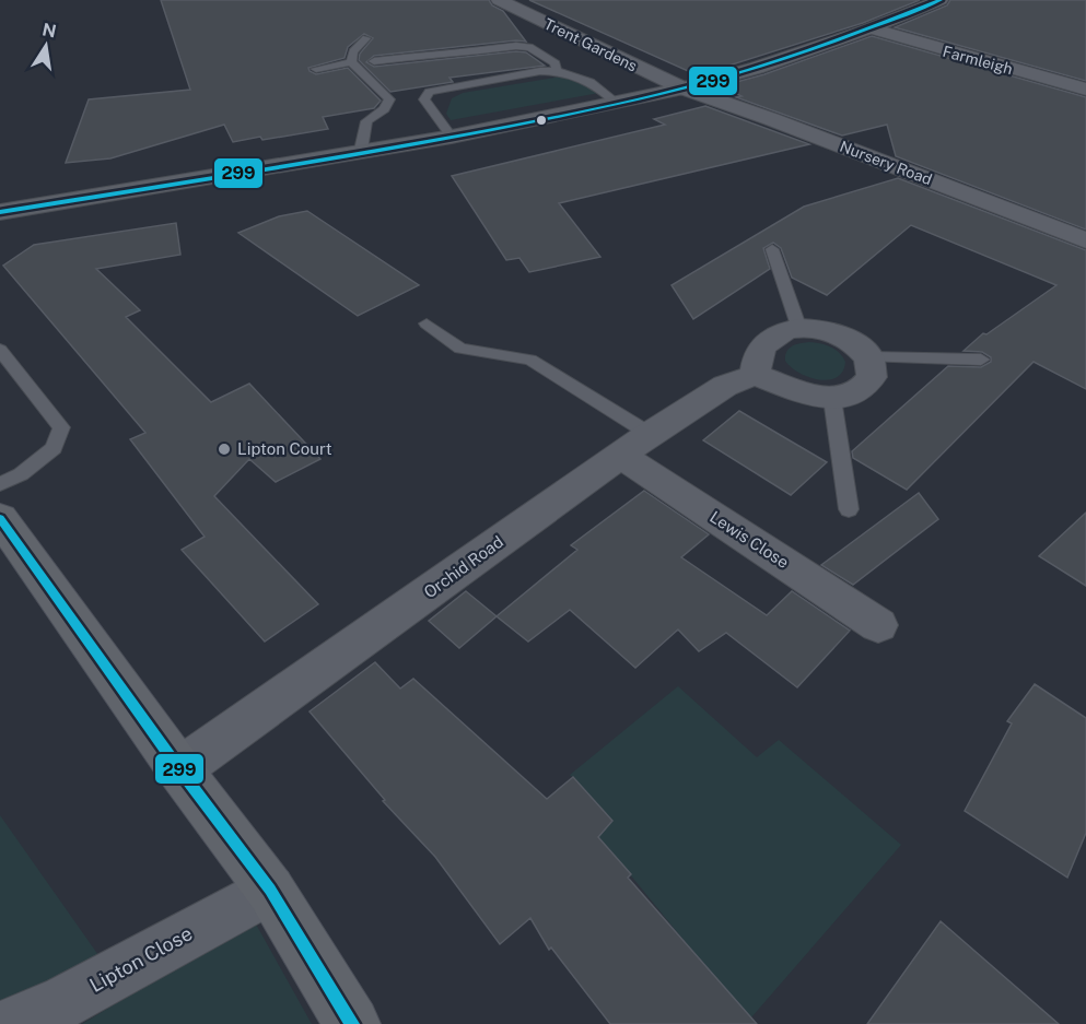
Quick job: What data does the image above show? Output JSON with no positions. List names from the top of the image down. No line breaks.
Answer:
{"streets":{"street":["Trent Gardens","Farmleigh","Nursery Road","Lewis Close","Orchid Road","Lipton Close"]},"crossings":[["Trent Gardens","Nursery Road"],["Lewis Close","Orchid Road"]],"places":["Lipton Court"],"lines":["transit line 299"],"north":"top"}
